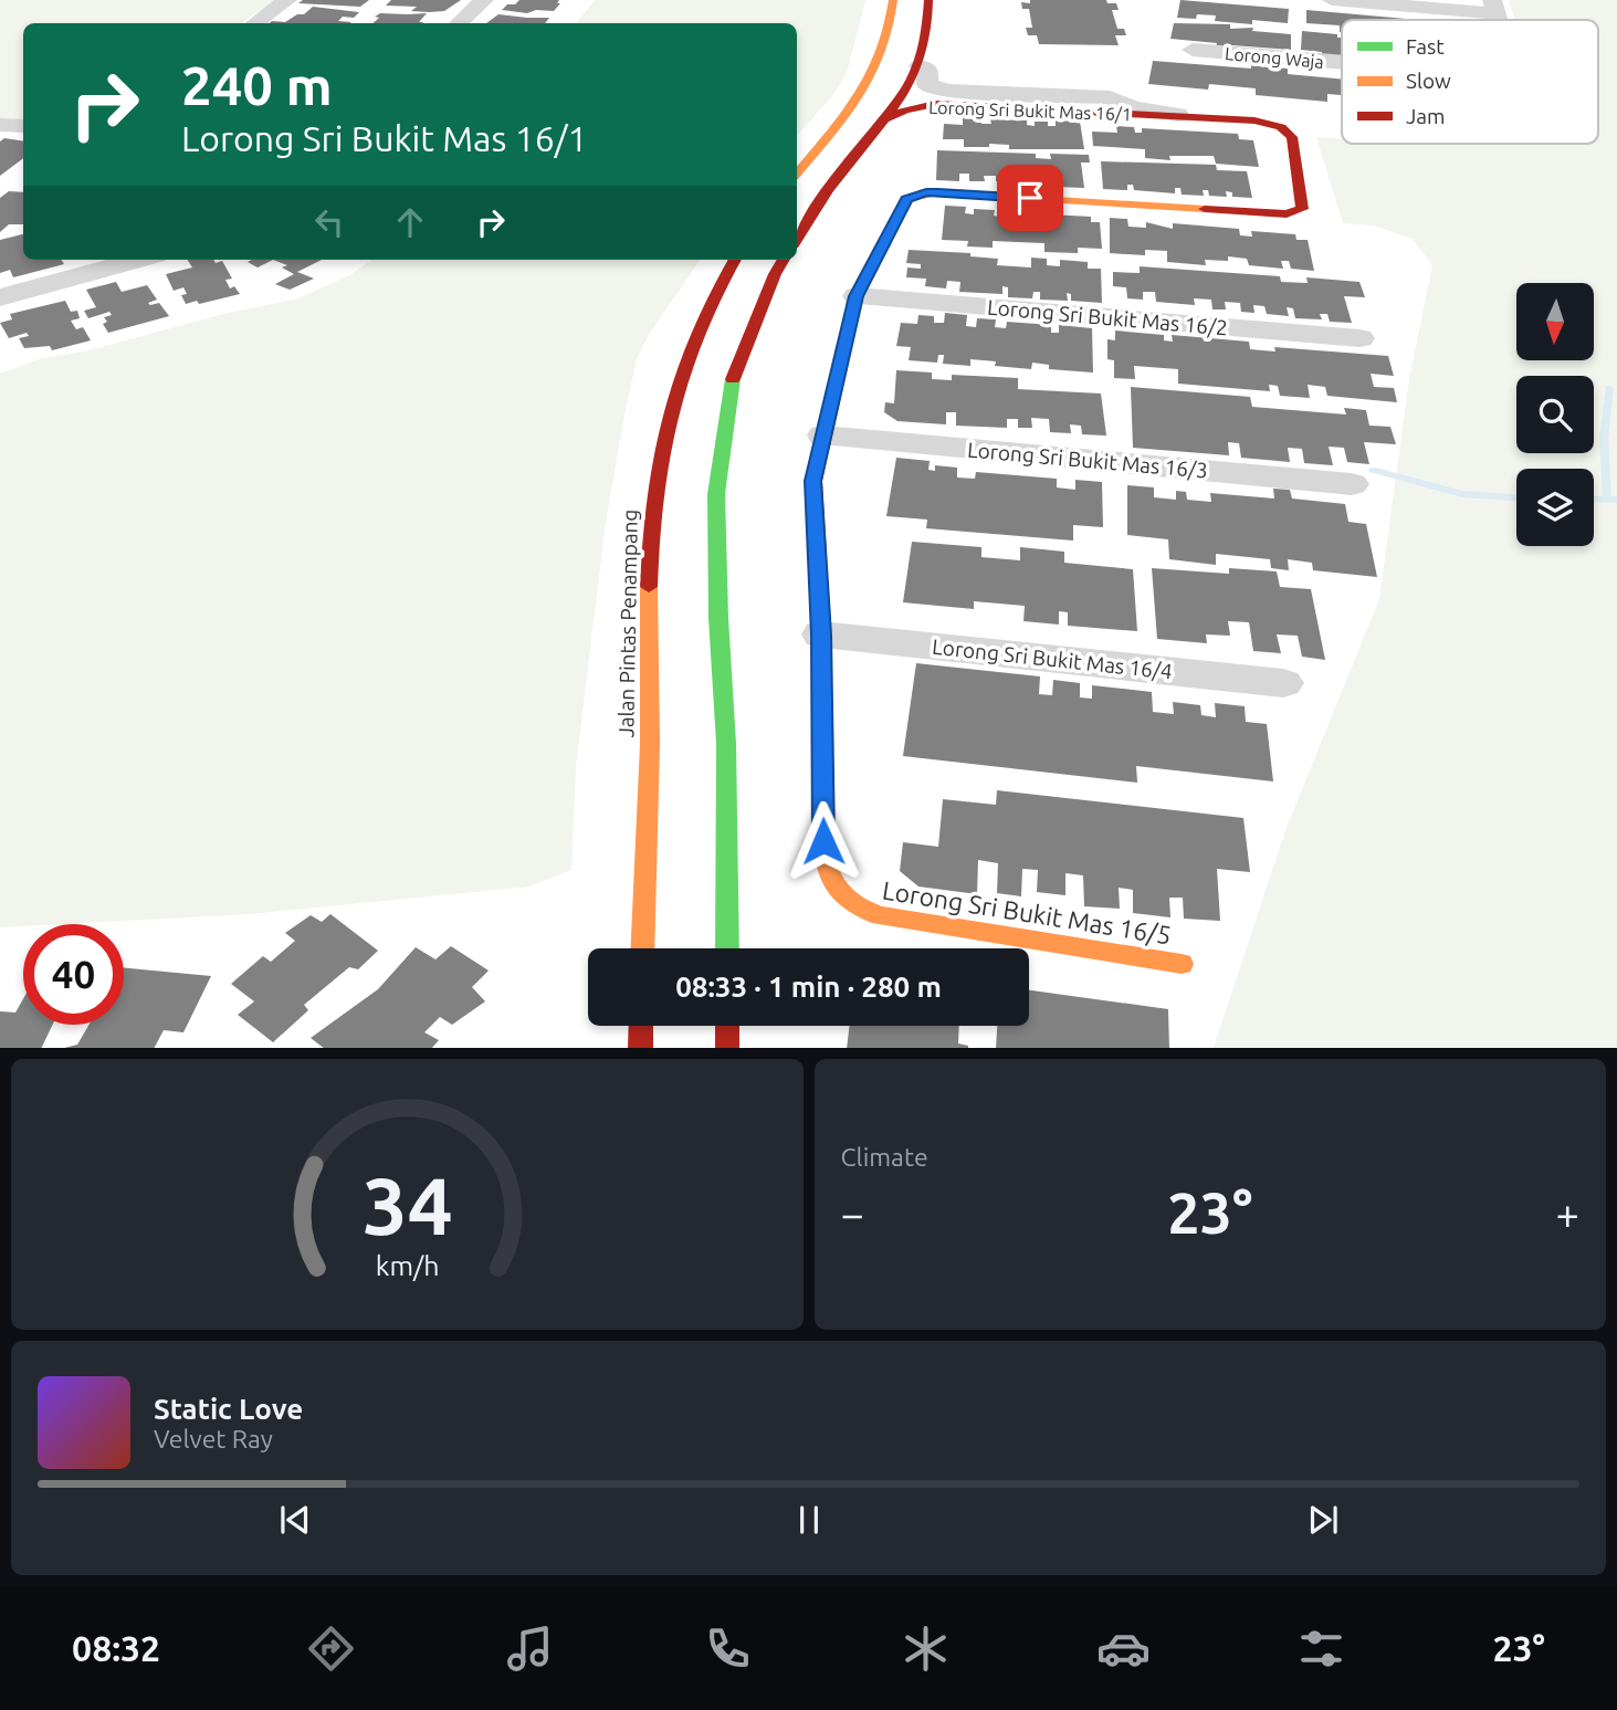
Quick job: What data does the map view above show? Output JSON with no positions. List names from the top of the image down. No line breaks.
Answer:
{"streets":{"main road":["Lorong Sri Bukit Mas 16/1","Jalan Pintas Penampang","Lorong Sri Bukit Mas 16/5"],"street":["Lorong Waja","Lorong Sri Bukit Mas 16/2","Lorong Sri Bukit Mas 16/3","Lorong Sri Bukit Mas 16/4"]},"crossings":[["Lorong Sri Bukit Mas 16/1","Lorong Sri Bukit Mas 16/2"],["Lorong Sri Bukit Mas 16/1","Lorong Sri Bukit Mas 16/3"],["Lorong Sri Bukit Mas 16/1","Lorong Sri Bukit Mas 16/4"],["Lorong Sri Bukit Mas 16/1","Lorong Sri Bukit Mas 16/5"]],"legend":["Fast","Slow","Jam"],"north":"bottom","page":{"turn":["240 m","Lorong Sri Bukit Mas 16/1"],"limit":"40","trip":"08:33 · 1 min · 280 m","tile":"Climate","heat":["−","23°","+"],"song":["Static Love","Velvet Ray"],"tabs":["08:32","23°"],"gauge":["34","km/h"]}}
